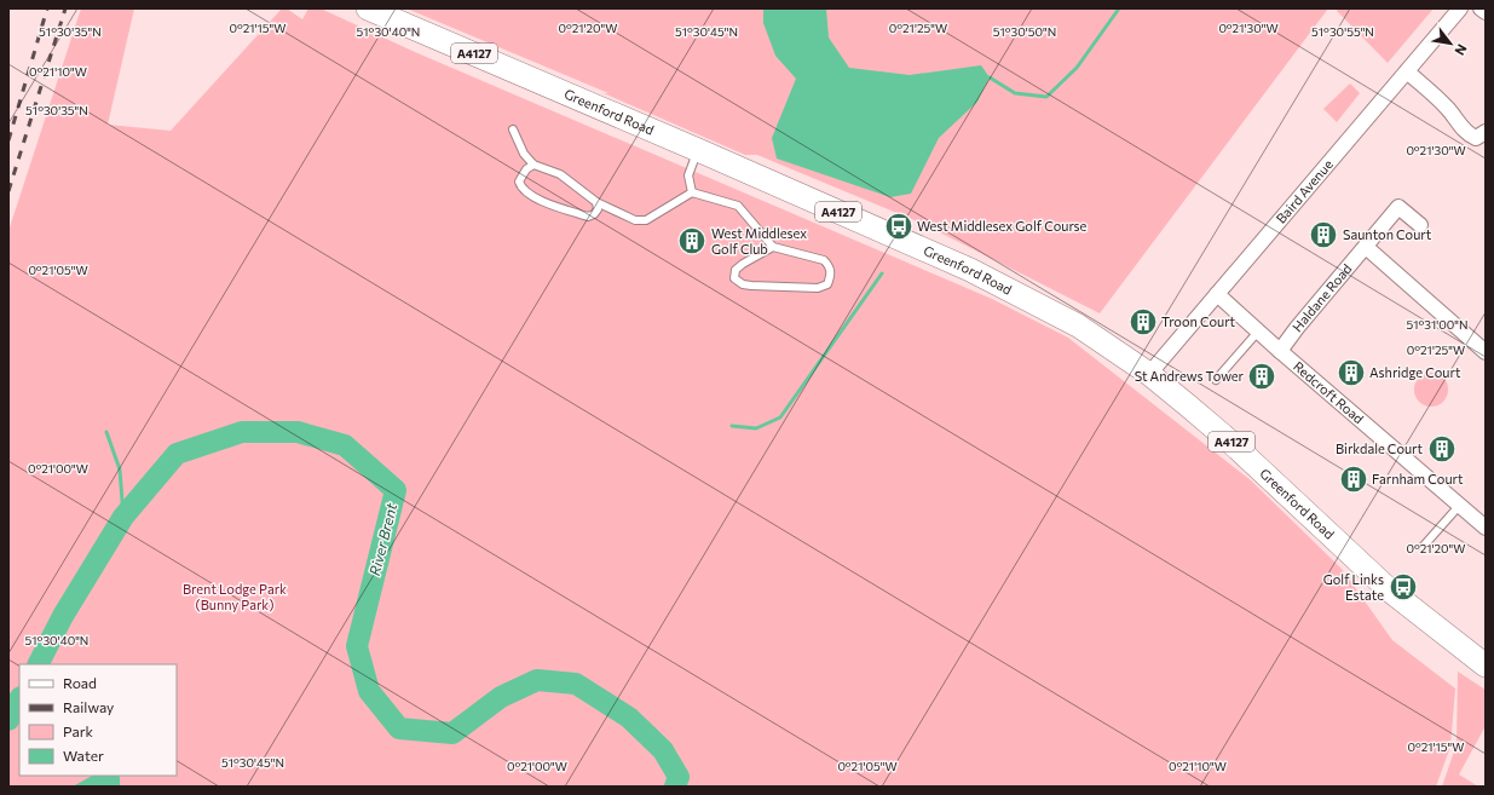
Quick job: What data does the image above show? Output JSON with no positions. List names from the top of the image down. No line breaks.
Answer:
{"streets":{"main road":["A4127","Greenford Road"],"street":["Baird Avenue","Haldane Road","Redcroft Road"]},"crossings":[["Greenford Road","Baird Avenue"],["Baird Avenue","Redcroft Road"],["Haldane Road","Redcroft Road"]],"water":["River Brent"],"parks":["Brent Lodge Park (Bunny Park)"],"places":{"bus stop":["West Middlesex Golf Course","Golf Links Estate"],"building":["Saunton Court","West Middlesex Golf Club","Troon Court","Ashridge Court","St Andrews Tower","Birkdale Court","Farnham Court"]},"legend":["Road","Railway","Park","Water"],"north":"bottom right","coordinates":["0°21'15\"W","0°21'20\"W","0°21'25\"W","0°21'30\"W","51°30'35\"N","51°30'45\"N","51°30'40\"N","51°30'50\"N","51°30'55\"N","0°21'10\"W","0°21'05\"W","51°31'00\"N","0°21'00\"W"]}
